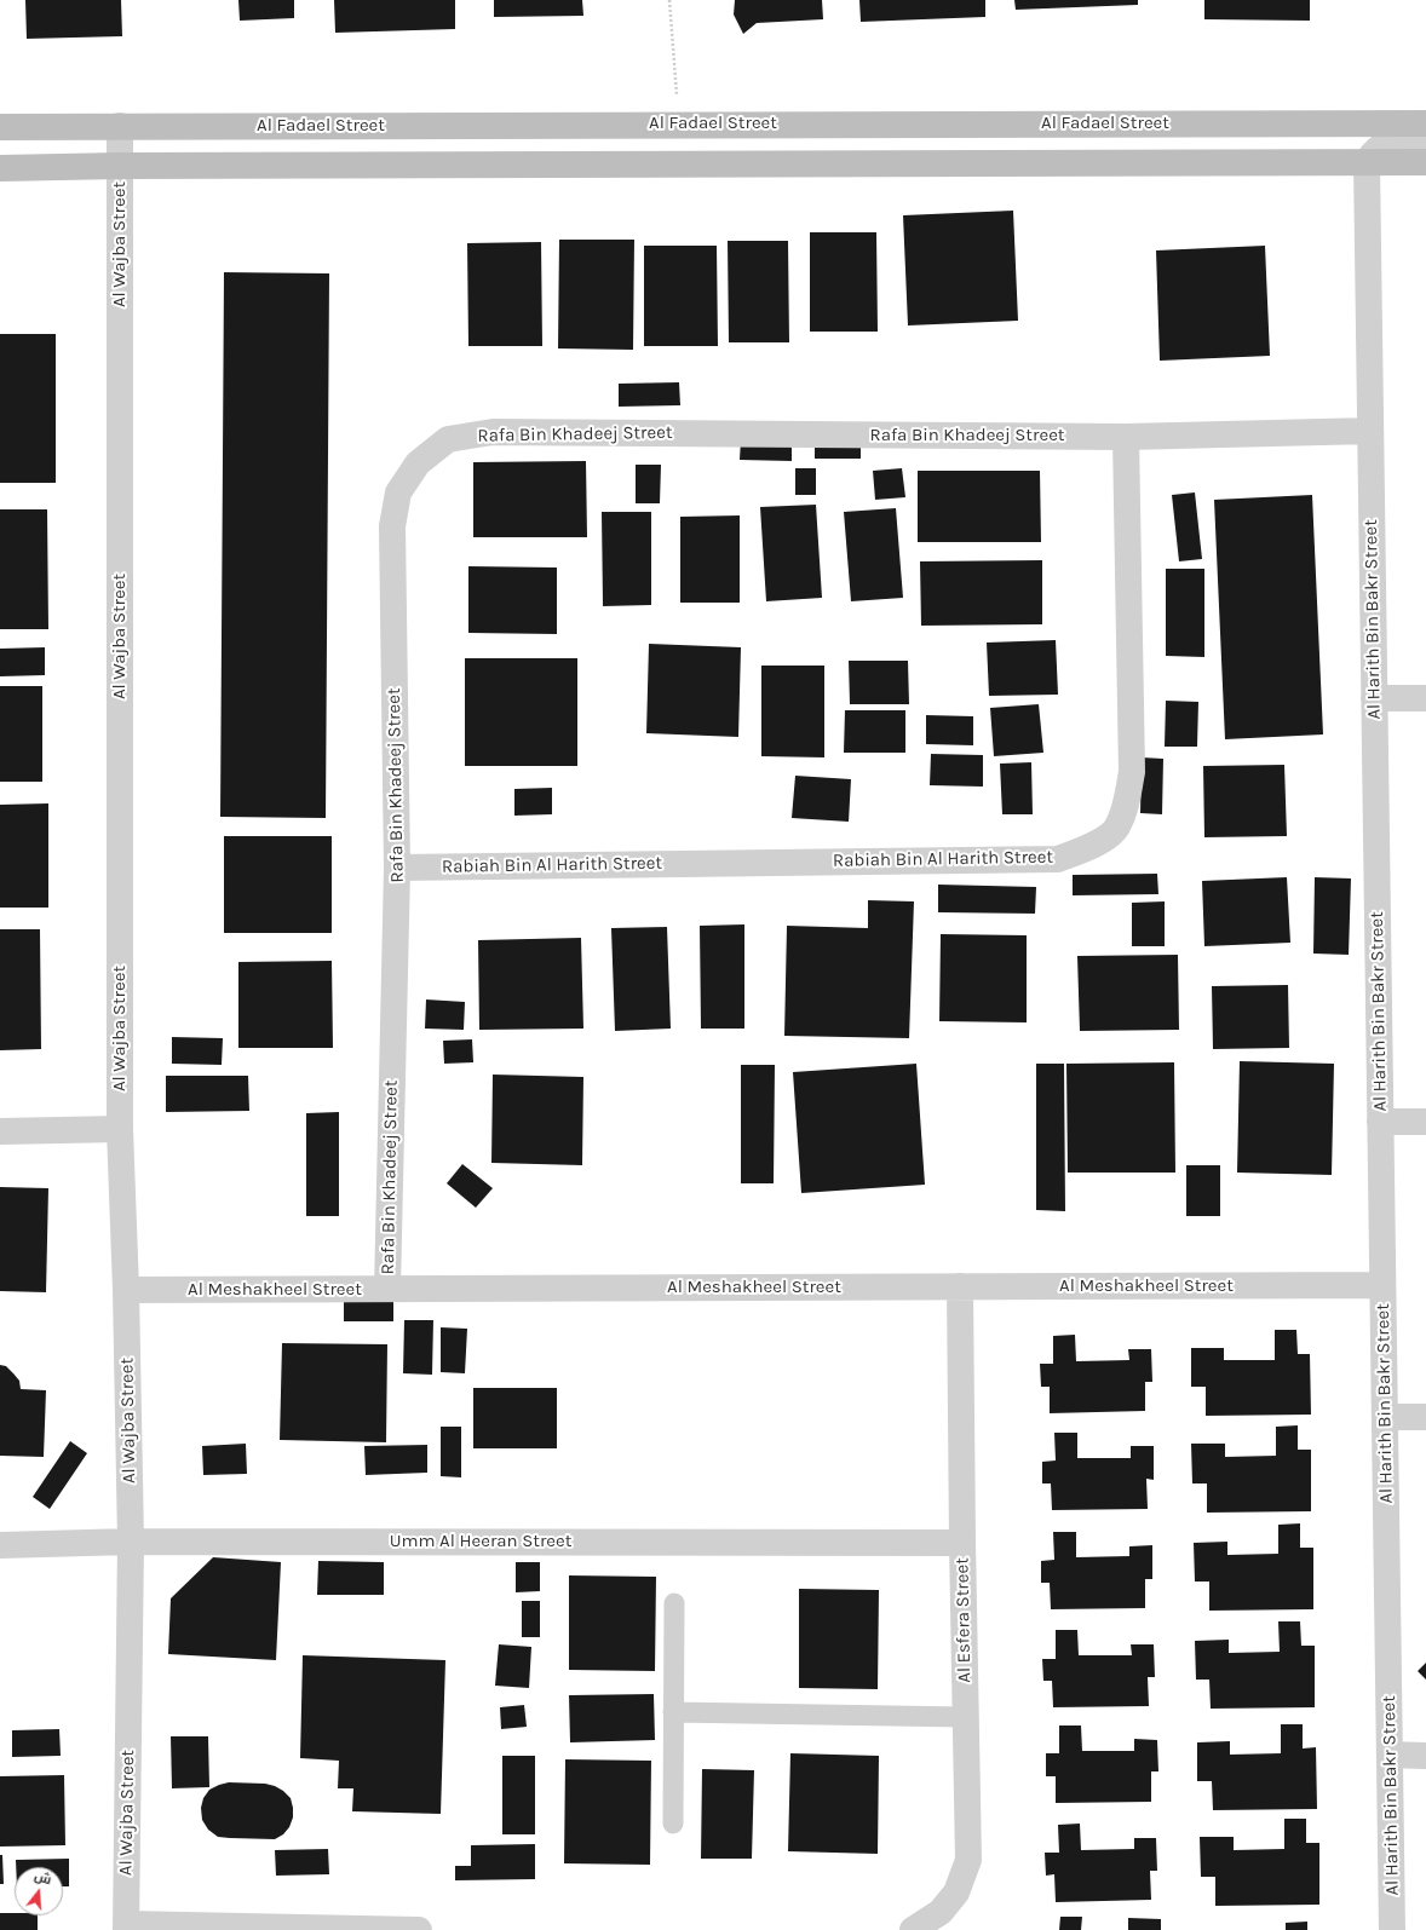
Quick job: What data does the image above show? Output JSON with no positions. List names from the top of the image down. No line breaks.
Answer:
{"streets":{"street":["Al Fadael Street","Al Wajba Street","Rafa Bin Khadeej Street","Al Harith Bin Bakr Street","Rabiah Bin Al Harith Street","Al Meshakheel Street","Umm Al Heeran Street","Al Esfera Street"]},"crossings":[["Al Fadael Street","Al Wajba Street"],["Al Wajba Street","Al Meshakheel Street"],["Al Wajba Street","Umm Al Heeran Street"],["Rafa Bin Khadeej Street","Al Harith Bin Bakr Street"],["Rafa Bin Khadeej Street","Rabiah Bin Al Harith Street"],["Rafa Bin Khadeej Street","Al Meshakheel Street"],["Al Harith Bin Bakr Street","Al Meshakheel Street"],["Al Meshakheel Street","Al Esfera Street"],["Umm Al Heeran Street","Al Esfera Street"]],"north":"top"}
